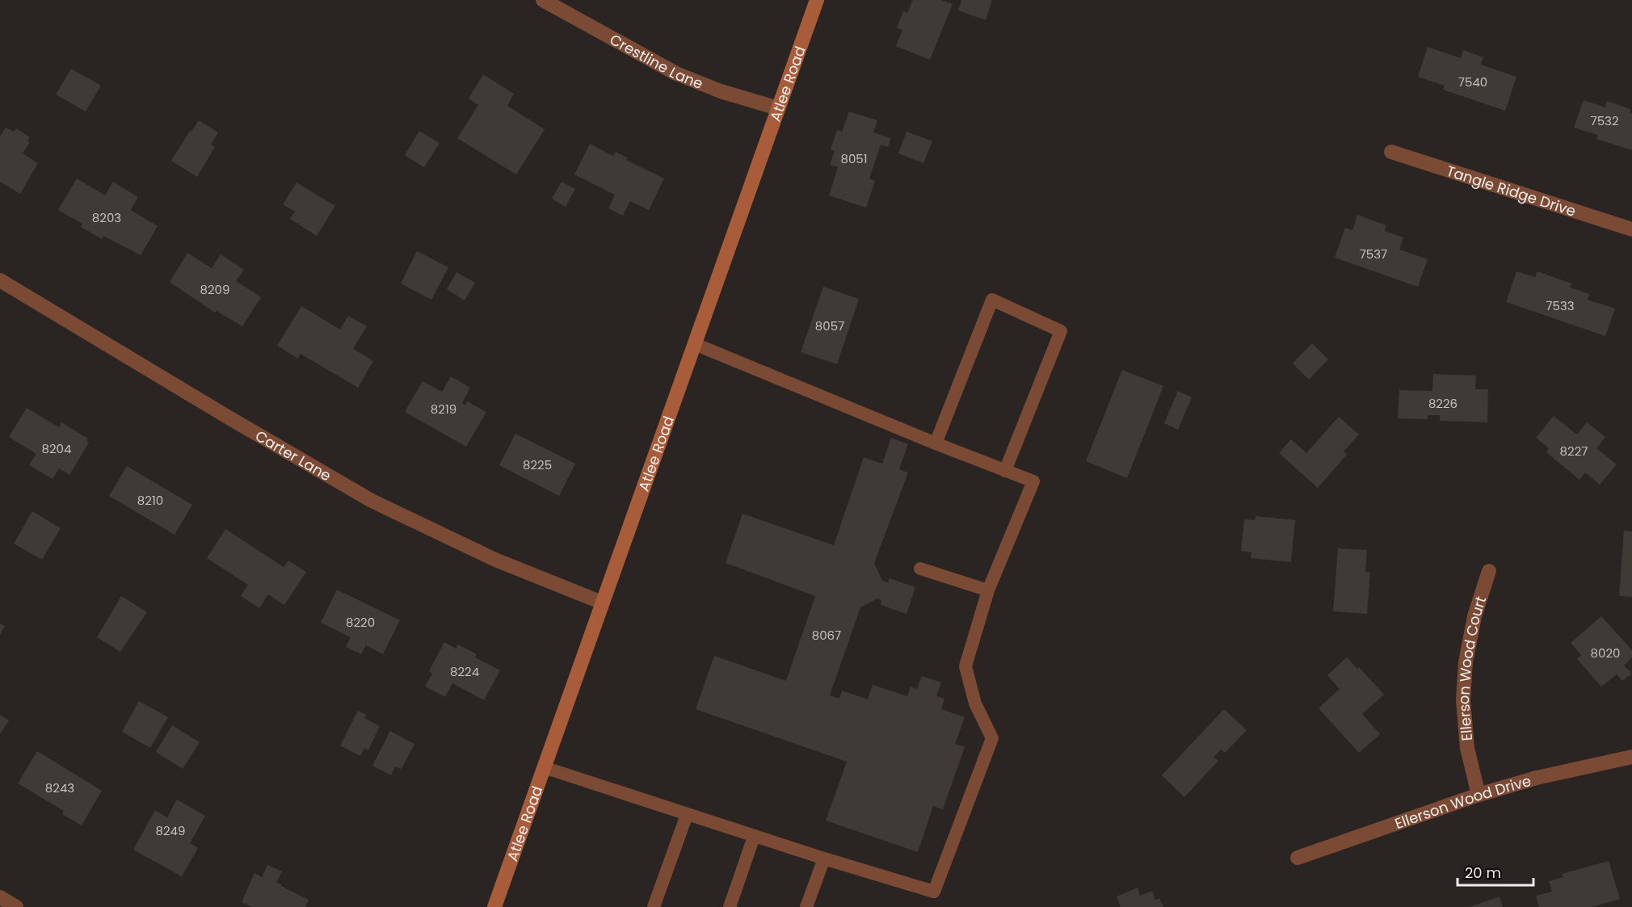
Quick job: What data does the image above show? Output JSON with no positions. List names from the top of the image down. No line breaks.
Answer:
{"streets":{"main road":["Atlee Road"],"street":["Crestline Lane","Tangle Ridge Drive","Carter Lane","Ellerson Wood Court","Ellerson Wood Drive"]},"crossings":[["Crestline Lane","Atlee Road"],["Atlee Road","Carter Lane"],["Ellerson Wood Court","Ellerson Wood Drive"]],"house_numbers":["7540","7532","8051","8203","7537","8209","7533","8057","8226","8219","8204","8227","8225","8210","8220","8067","8020","8224","8243","8249"],"scale_bar":"20 m"}
